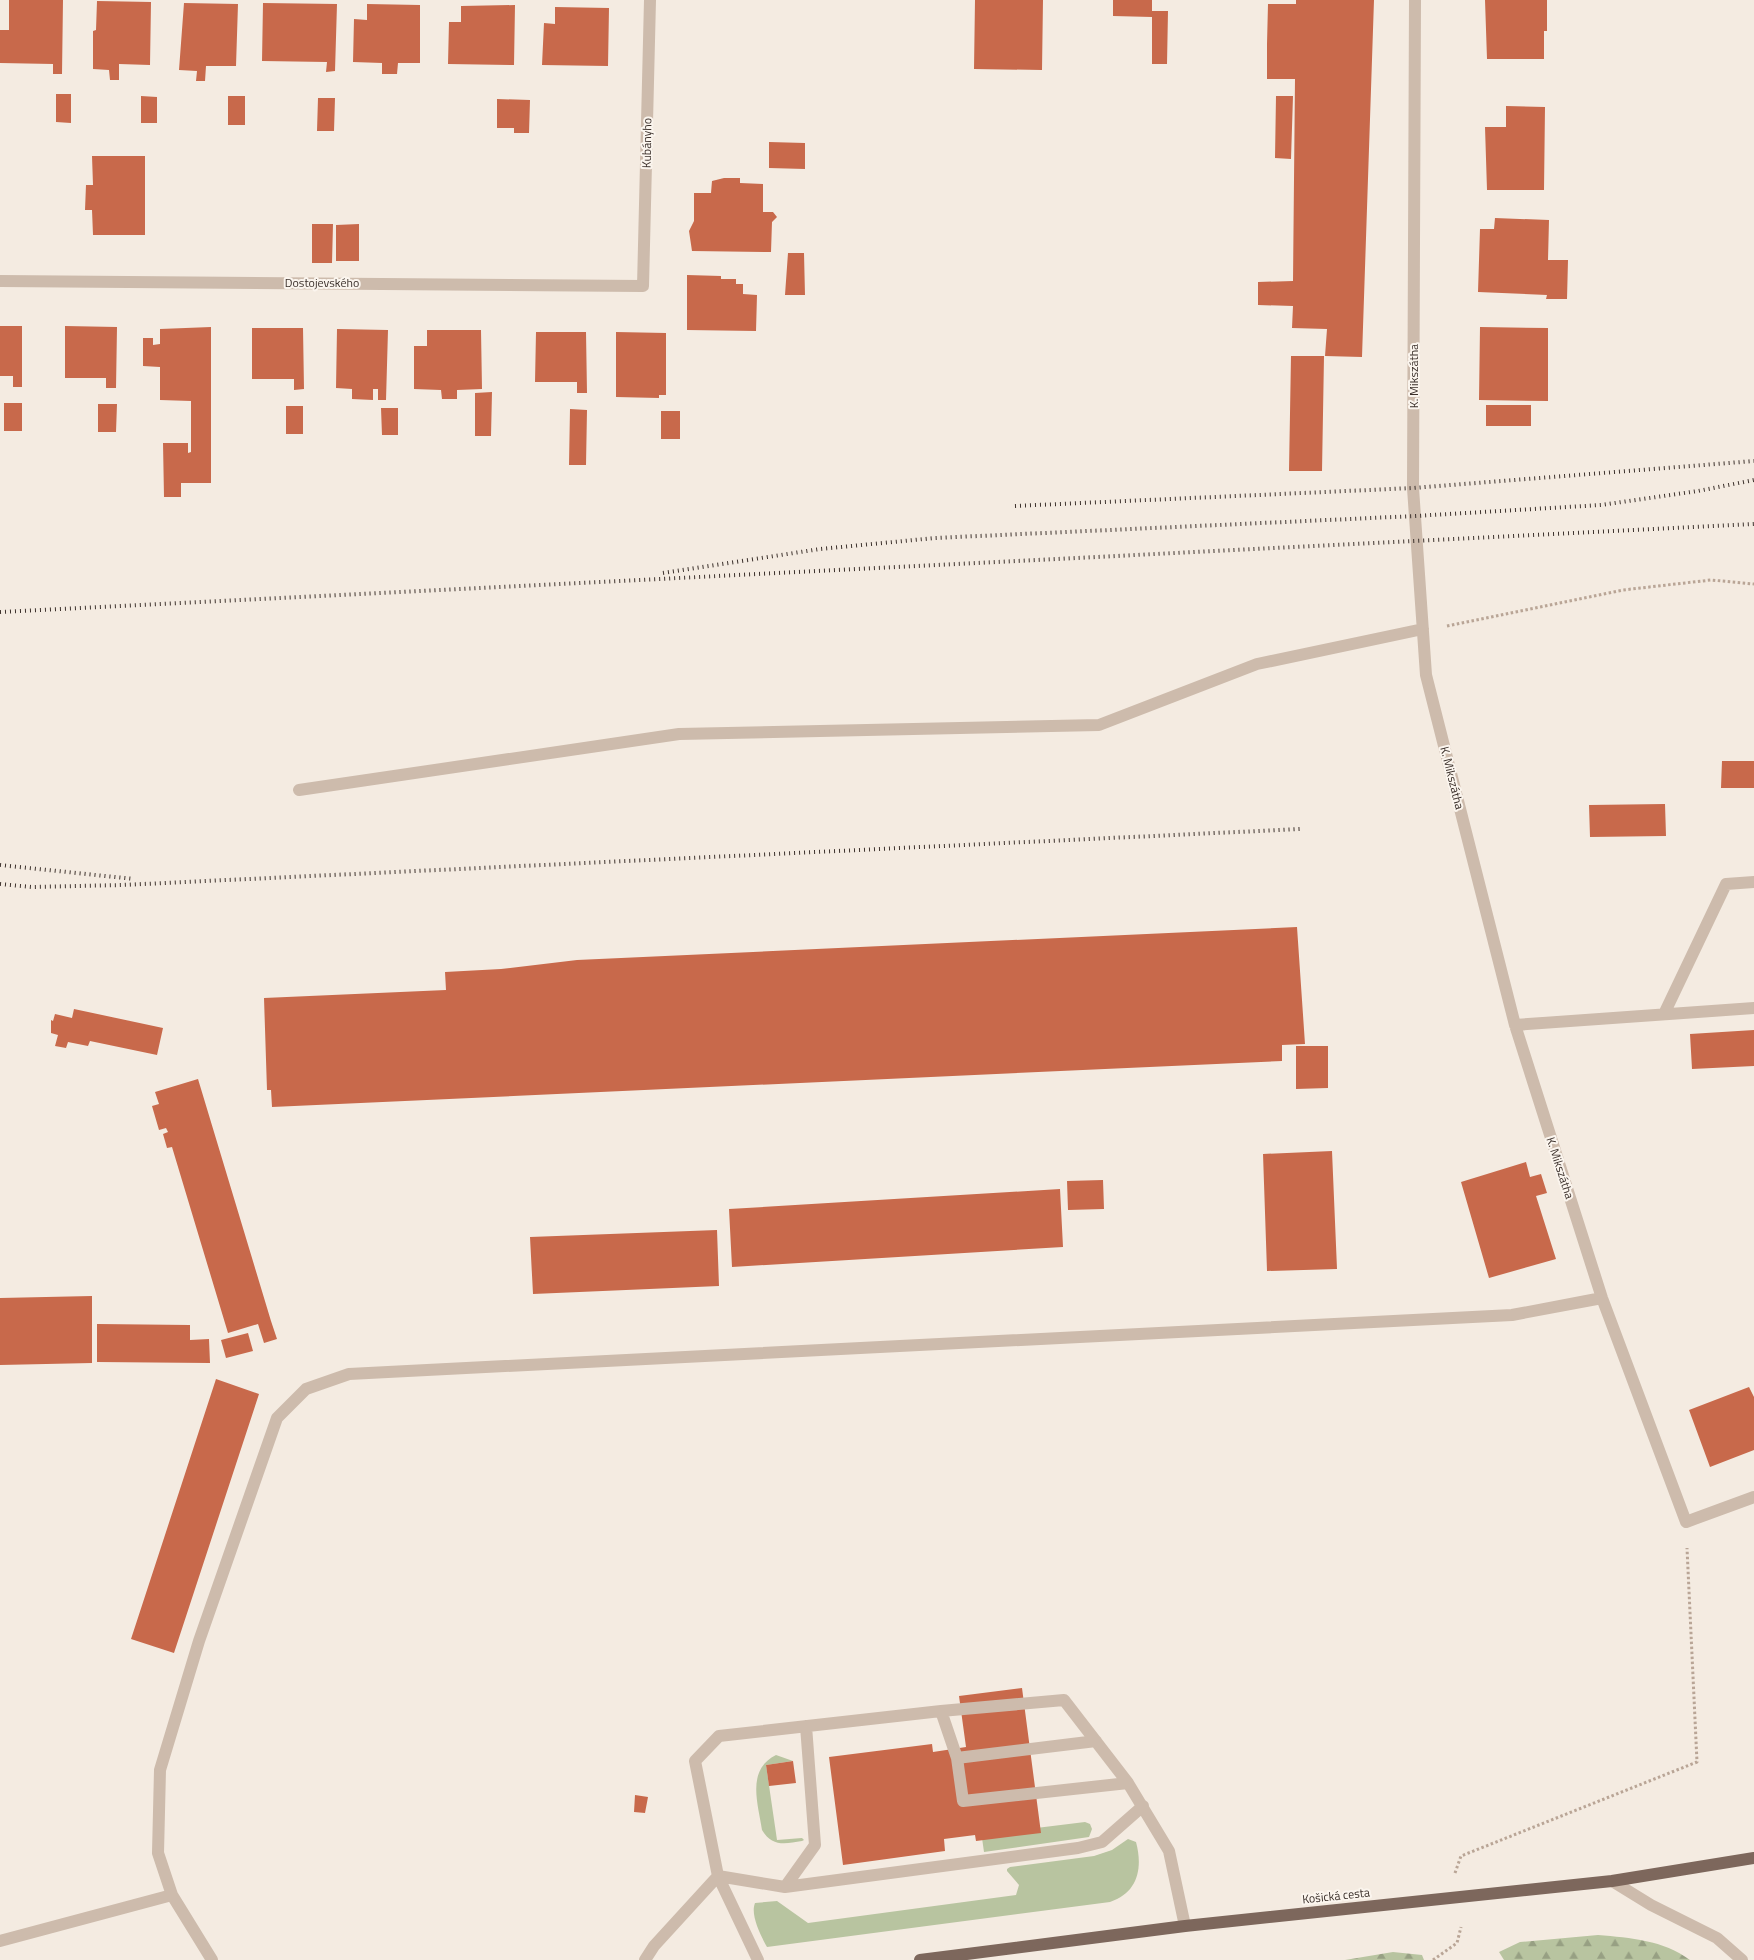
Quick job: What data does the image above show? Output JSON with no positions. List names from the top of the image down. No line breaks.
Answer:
{"streets":{"main road":["Košická cesta"],"street":["Kubányho","Dostojevského","K. Mikszátha"]},"crossings":[["Kubányho","Dostojevského"]]}
